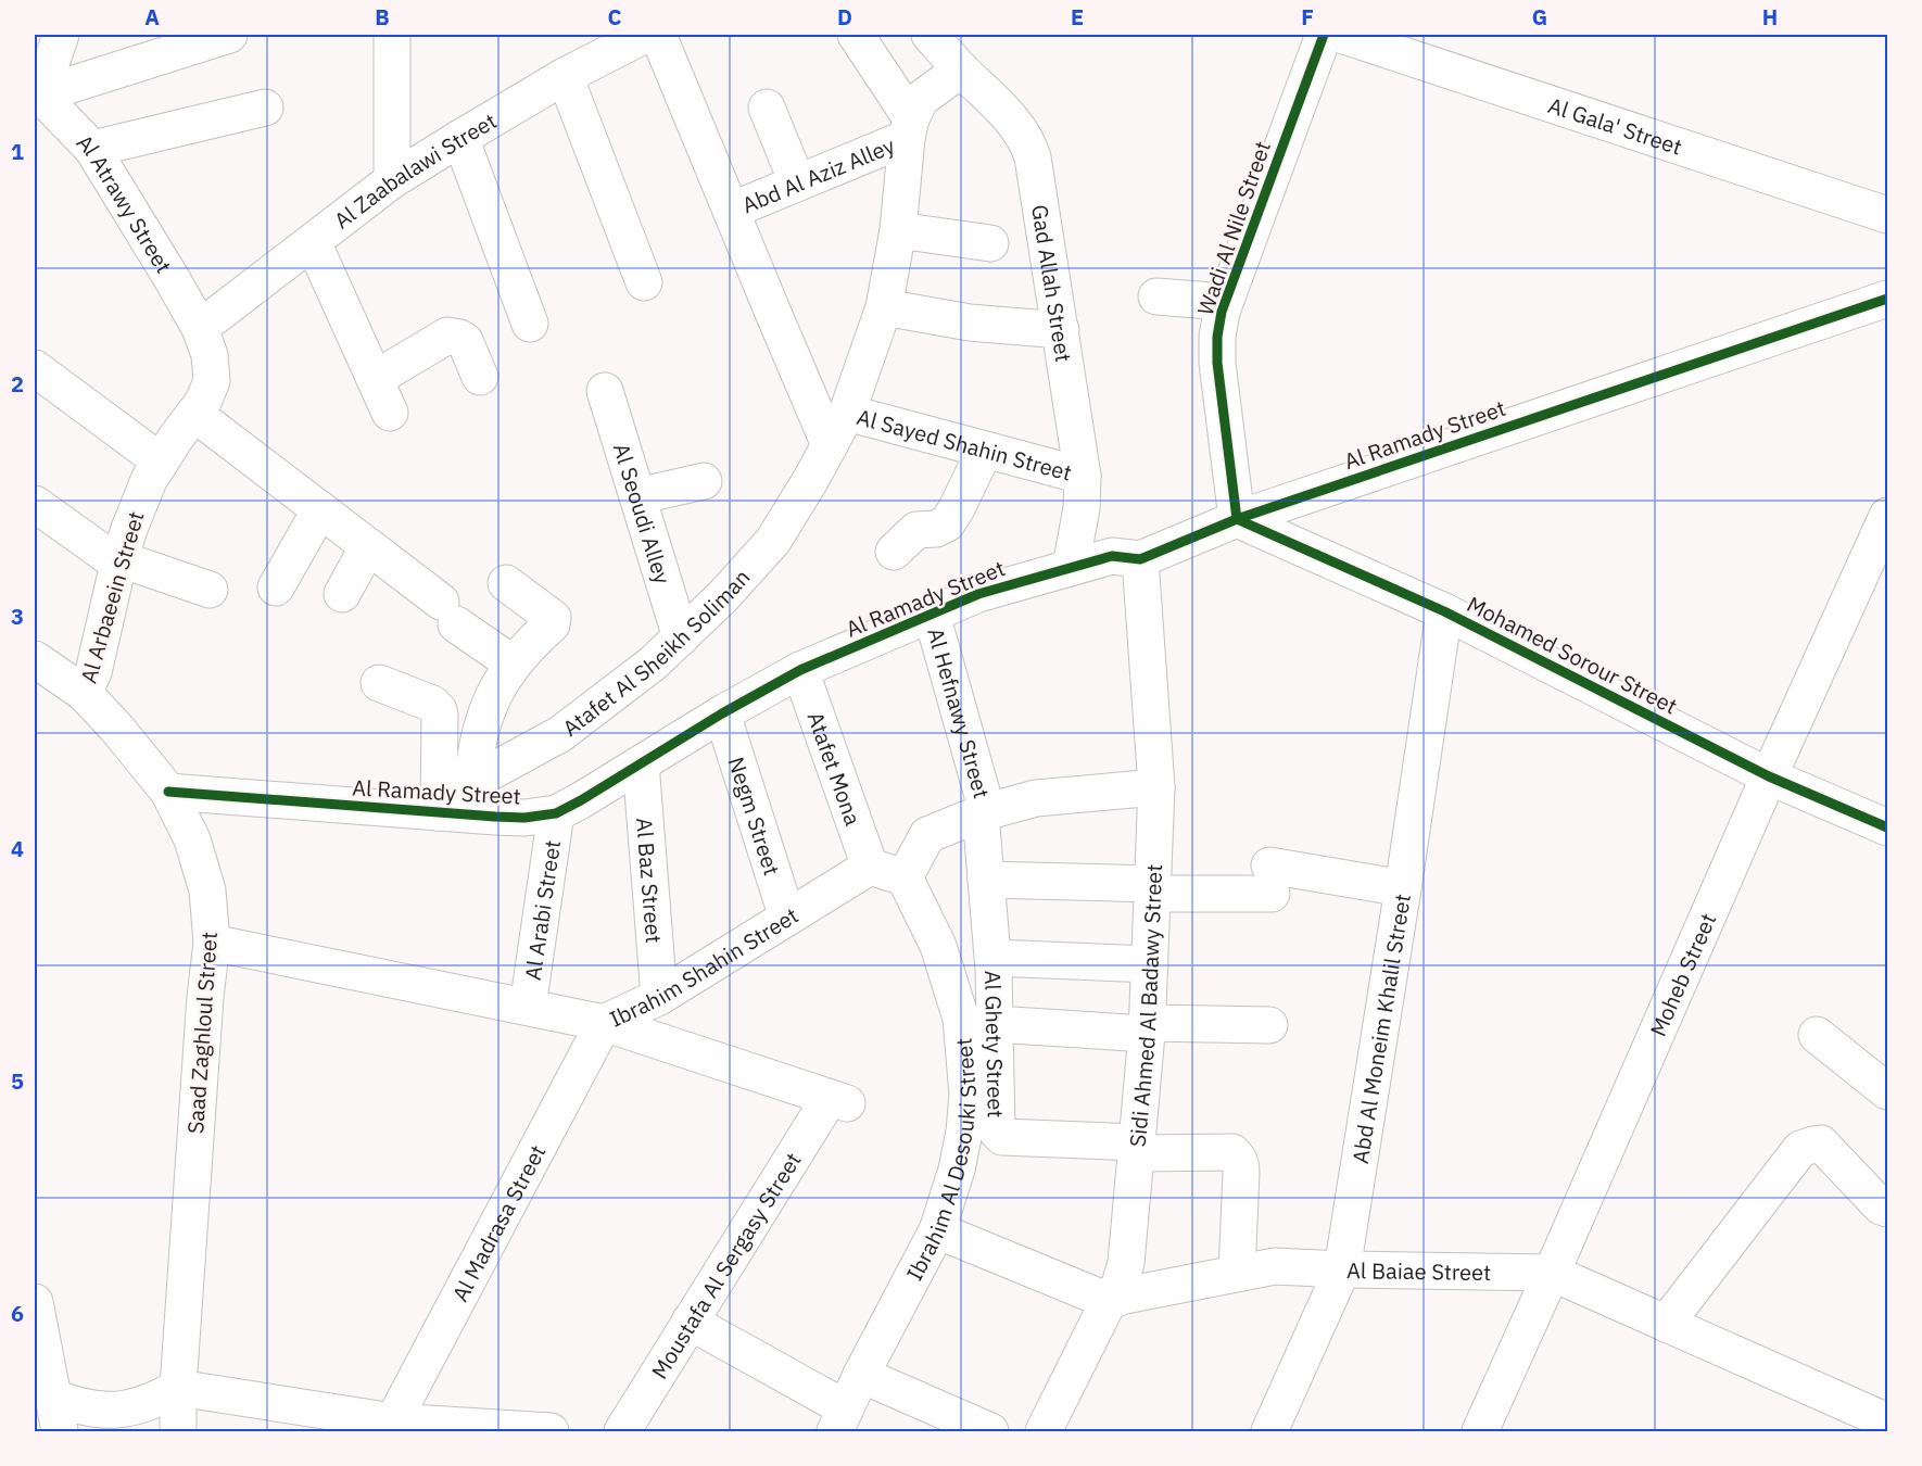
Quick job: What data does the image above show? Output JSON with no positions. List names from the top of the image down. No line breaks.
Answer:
{"streets":{"street":["Al Gala' Street","Al Zaabalawi Street","Abd Al Aziz Alley","Al Atrawy Street","Wadi Al Nile Street","Gad Allah Street","Al Ramady Street","Al Sayed Shahin Street","Al Seoudi Alley","Al Arbaeein Street","Atafet Al Sheikh Soliman","Mohamed Sorour Street","Al Hefnawy Street","Atafet Mona","Negm Street","Al Baz Street","Al Arabi Street","Ibrahim Shahin Street","Moheb Street","Sidi Ahmed Al Badawy Street","Abd Al Moneim Khalil Street","Saad Zaghloul Street","Al Ghety Street","Ibrahim Al Desouki Street","Al Madrasa Street","Moustafa Al Sergasy Street","Al Baiae Street"]},"crossings":[["Al Zaabalawi Street","Al Atrawy Street"],["Al Zaabalawi Street","Al Arbaeein Street"],["Abd Al Aziz Alley","Atafet Al Sheikh Soliman"],["Al Atrawy Street","Al Arbaeein Street"],["Wadi Al Nile Street","Al Ramady Street"],["Wadi Al Nile Street","Mohamed Sorour Street"],["Gad Allah Street","Al Ramady Street"],["Gad Allah Street","Al Sayed Shahin Street"],["Al Ramady Street","Atafet Al Sheikh Soliman"],["Al Ramady Street","Mohamed Sorour Street"],["Al Ramady Street","Al Hefnawy Street"],["Al Ramady Street","Atafet Mona"],["Al Ramady Street","Negm Street"],["Al Ramady Street","Al Baz Street"],["Al Ramady Street","Al Arabi Street"],["Al Ramady Street","Sidi Ahmed Al Badawy Street"],["Al Ramady Street","Saad Zaghloul Street"],["Al Sayed Shahin Street","Atafet Al Sheikh Soliman"],["Al Seoudi Alley","Atafet Al Sheikh Soliman"],["Al Arbaeein Street","Saad Zaghloul Street"],["Mohamed Sorour Street","Moheb Street"],["Mohamed Sorour Street","Abd Al Moneim Khalil Street"],["Al Hefnawy Street","Al Ghety Street"],["Atafet Mona","Ibrahim Shahin Street"],["Negm Street","Ibrahim Shahin Street"],["Al Baz Street","Ibrahim Shahin Street"],["Al Arabi Street","Ibrahim Shahin Street"],["Ibrahim Shahin Street","Saad Zaghloul Street"],["Ibrahim Shahin Street","Al Madrasa Street"],["Ibrahim Shahin Street","Moustafa Al Sergasy Street"],["Moheb Street","Al Baiae Street"],["Sidi Ahmed Al Badawy Street","Al Ghety Street"],["Sidi Ahmed Al Badawy Street","Al Baiae Street"],["Abd Al Moneim Khalil Street","Al Baiae Street"],["Al Madrasa Street","Moustafa Al Sergasy Street"]],"grid":{"columns":["A","B","C","D","E","F","G","H"],"rows":["1","2","3","4","5","6"]}}
